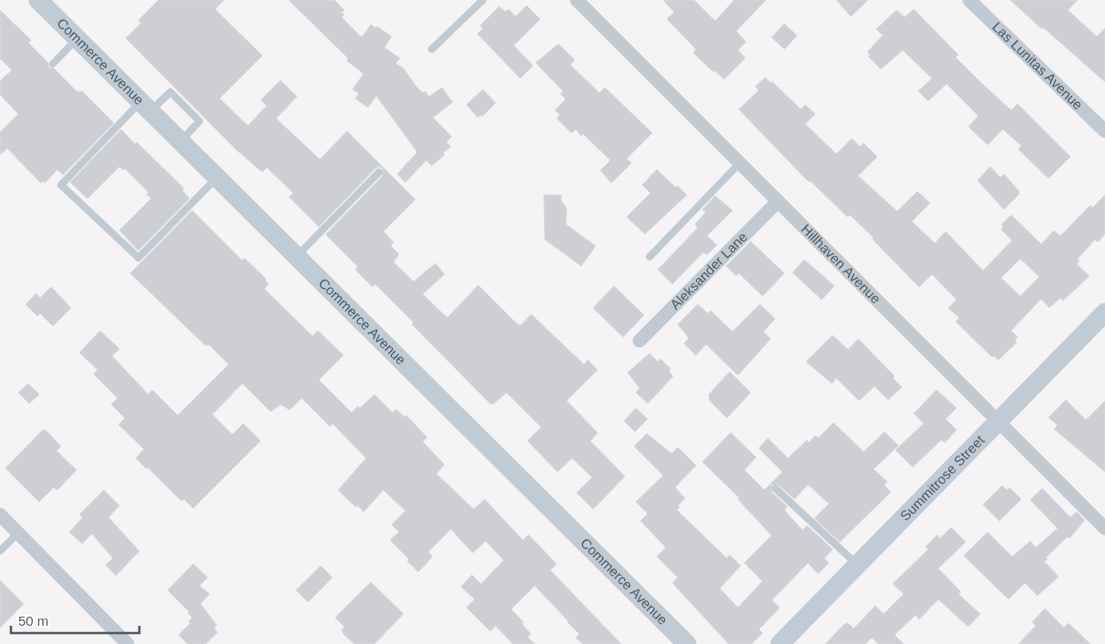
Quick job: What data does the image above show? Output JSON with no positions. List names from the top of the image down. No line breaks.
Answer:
{"streets":{"street":["Commerce Avenue","Las Lunitas Avenue","Hillhaven Avenue","Aleksander Lane","Summitrose Street"]},"crossings":[["Hillhaven Avenue","Aleksander Lane"],["Hillhaven Avenue","Summitrose Street"]],"scale_bar":"50 m"}
